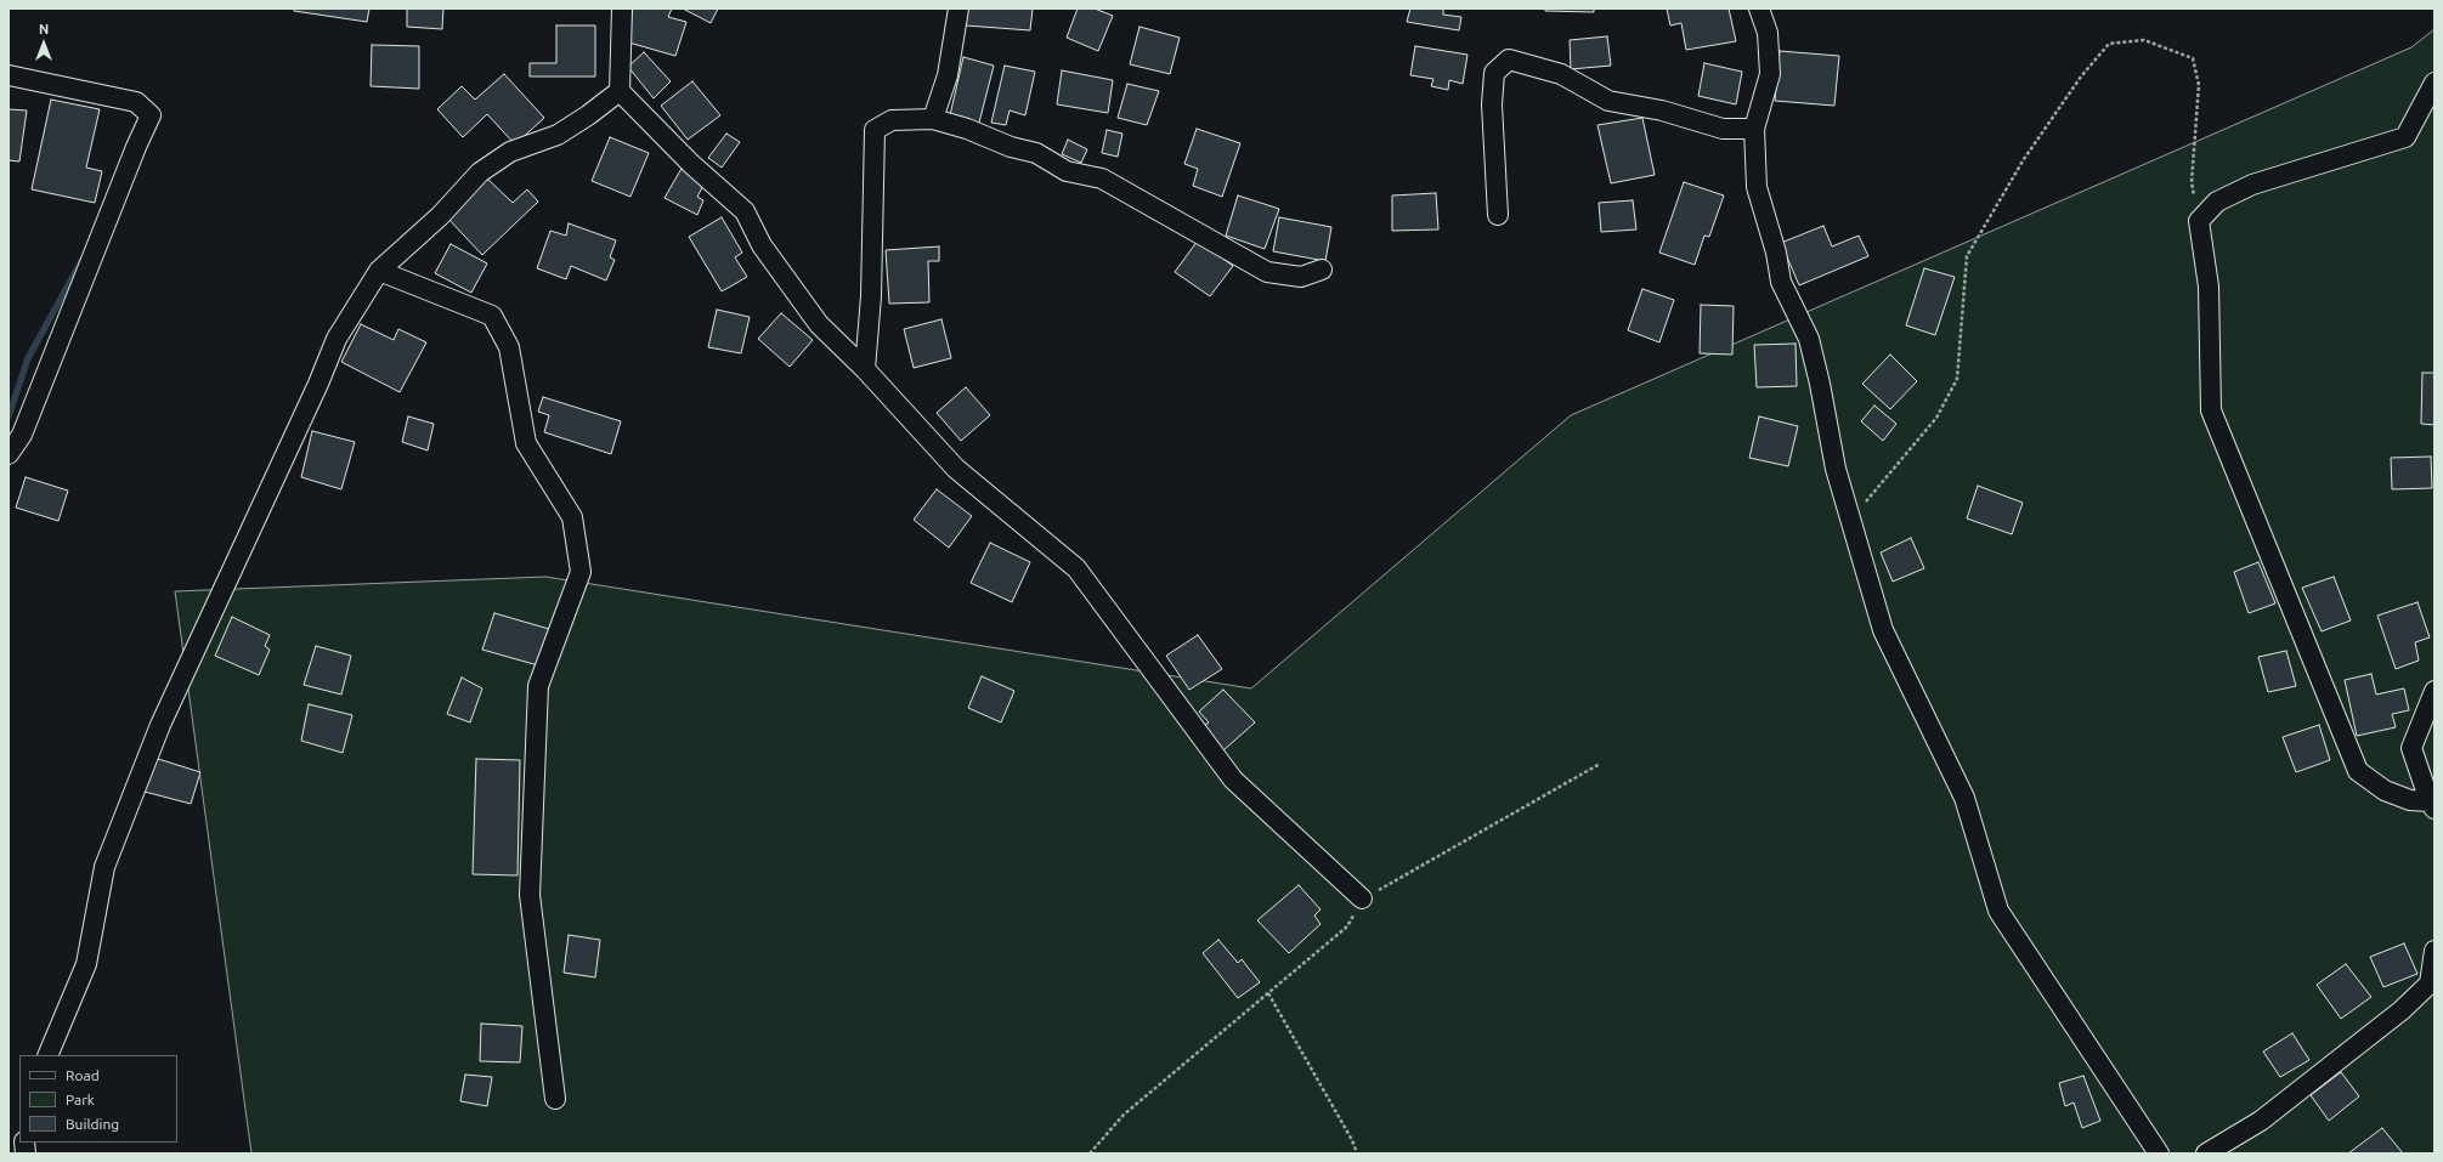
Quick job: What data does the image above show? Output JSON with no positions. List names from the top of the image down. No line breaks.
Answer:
{"legend":["Road","Park","Building"],"north":"top"}
